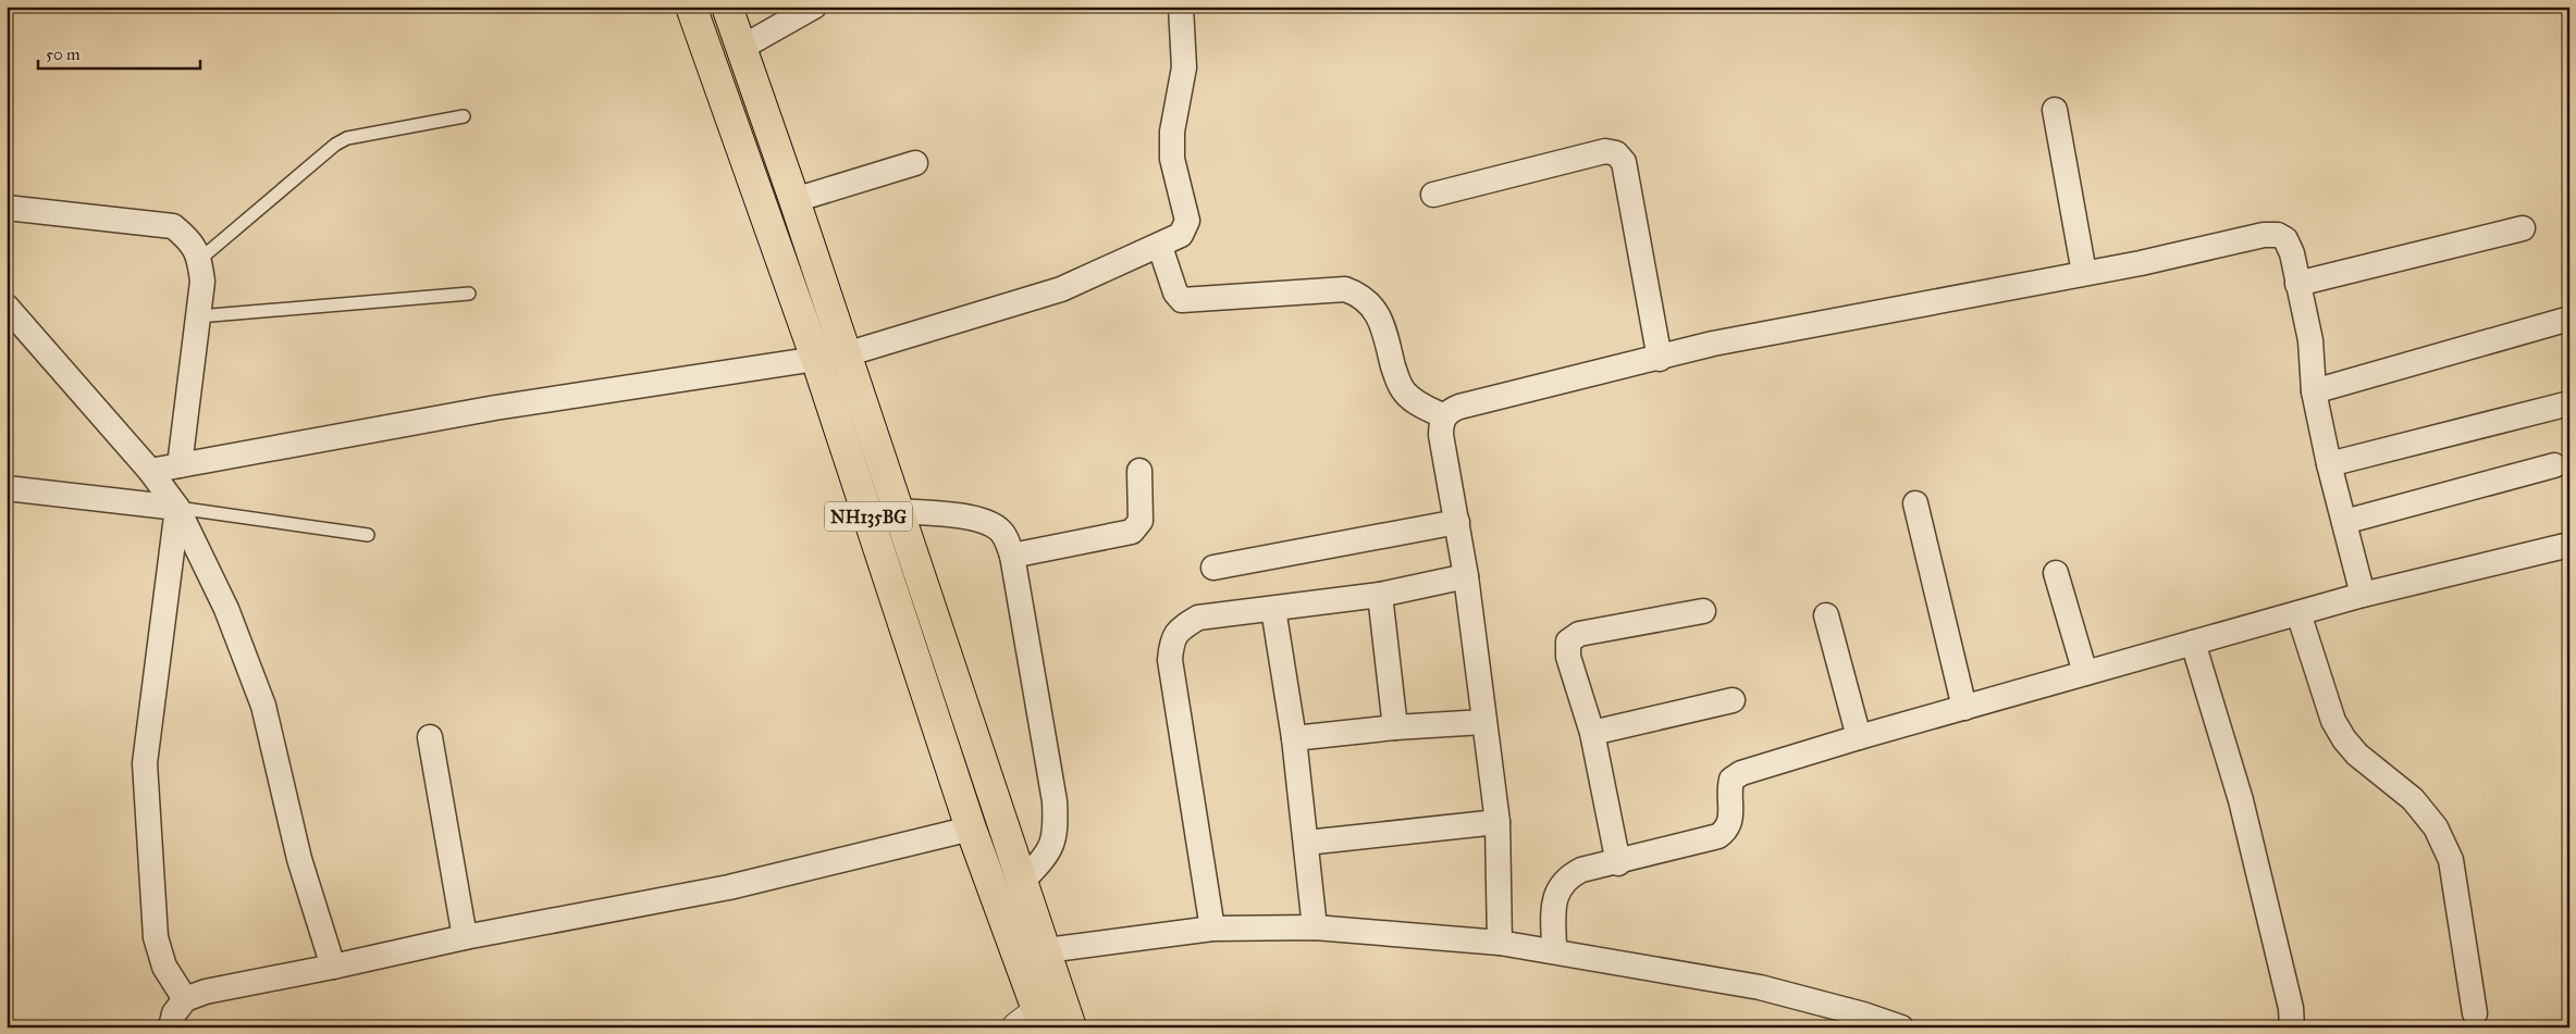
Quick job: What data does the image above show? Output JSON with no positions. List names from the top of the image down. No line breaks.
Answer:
{"streets":{"highway":["NH135BG"]},"scale_bar":"50 m"}
